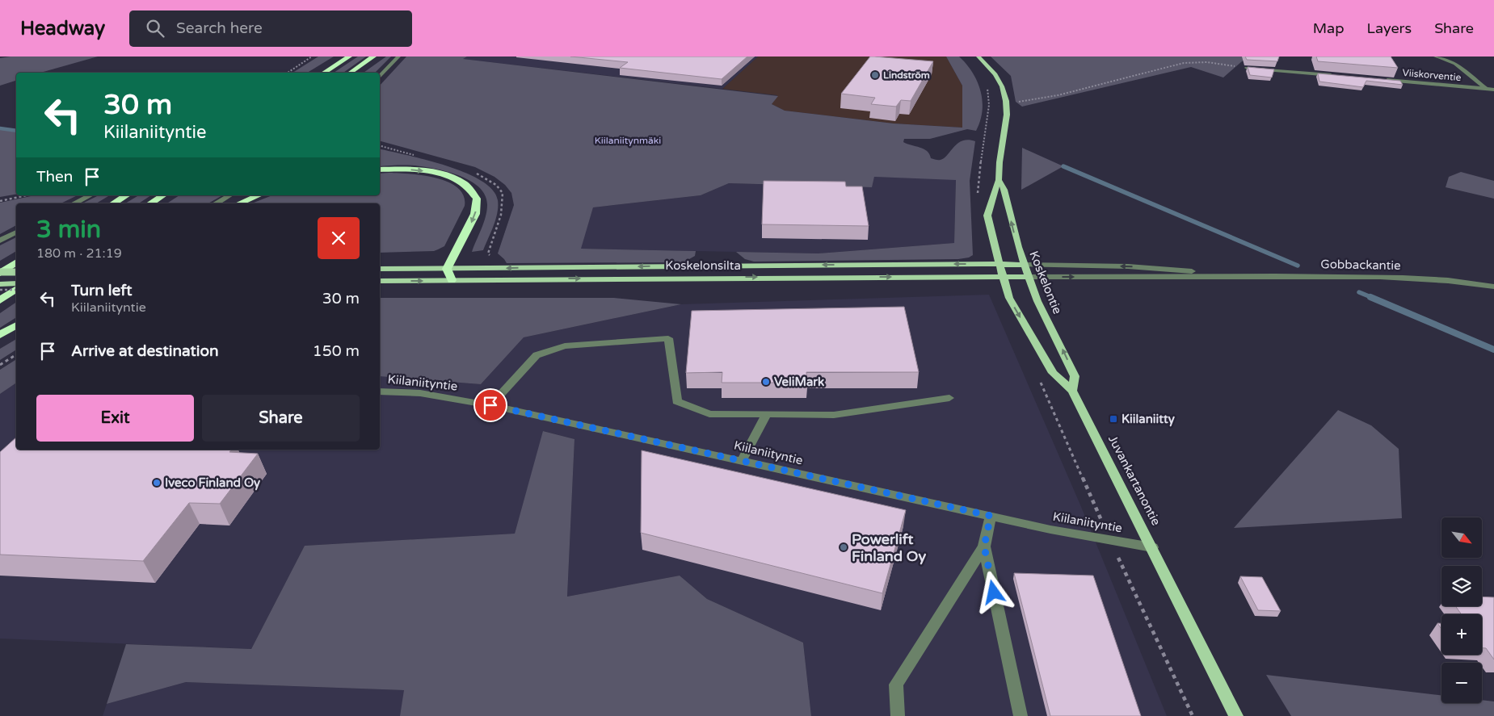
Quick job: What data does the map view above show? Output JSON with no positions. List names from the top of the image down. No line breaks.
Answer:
{"streets":{"main road":["Koskelonsilta","Koskelontie","Juvankartanontie"],"street":["Viiskorventie","Gobbackantie","Kiilaniityntie"]},"crossings":[["Gobbackantie","Koskelonsilta"],["Gobbackantie","Koskelontie"],["Koskelonsilta","Koskelontie"],["Koskelonsilta","Juvankartanontie"],["Koskelontie","Juvankartanontie"],["Kiilaniityntie","Juvankartanontie"]],"parks":["Kiilaniitynmäki"],"places":{"other":["Lindström","VeliMark","Iveco Finland Oy","Powerlift Finland Oy"],"transit":["Kiilaniitty"]},"north":"bottom right","page":{"header":"Headway","search":"Search here","nav":["Map","Layers","Share"],"turn":["30 m","Kiilaniityntie"],"then":"Then","heading":["3 min","180 m · 21:19"],"list":[{"name":"Turn left","note":"Kiilaniityntie","value":"30 m"},{"name":"Arrive at destination","value":"150 m"}],"buttons":["Exit","Share"],"map_buttons":["+","−"]}}
